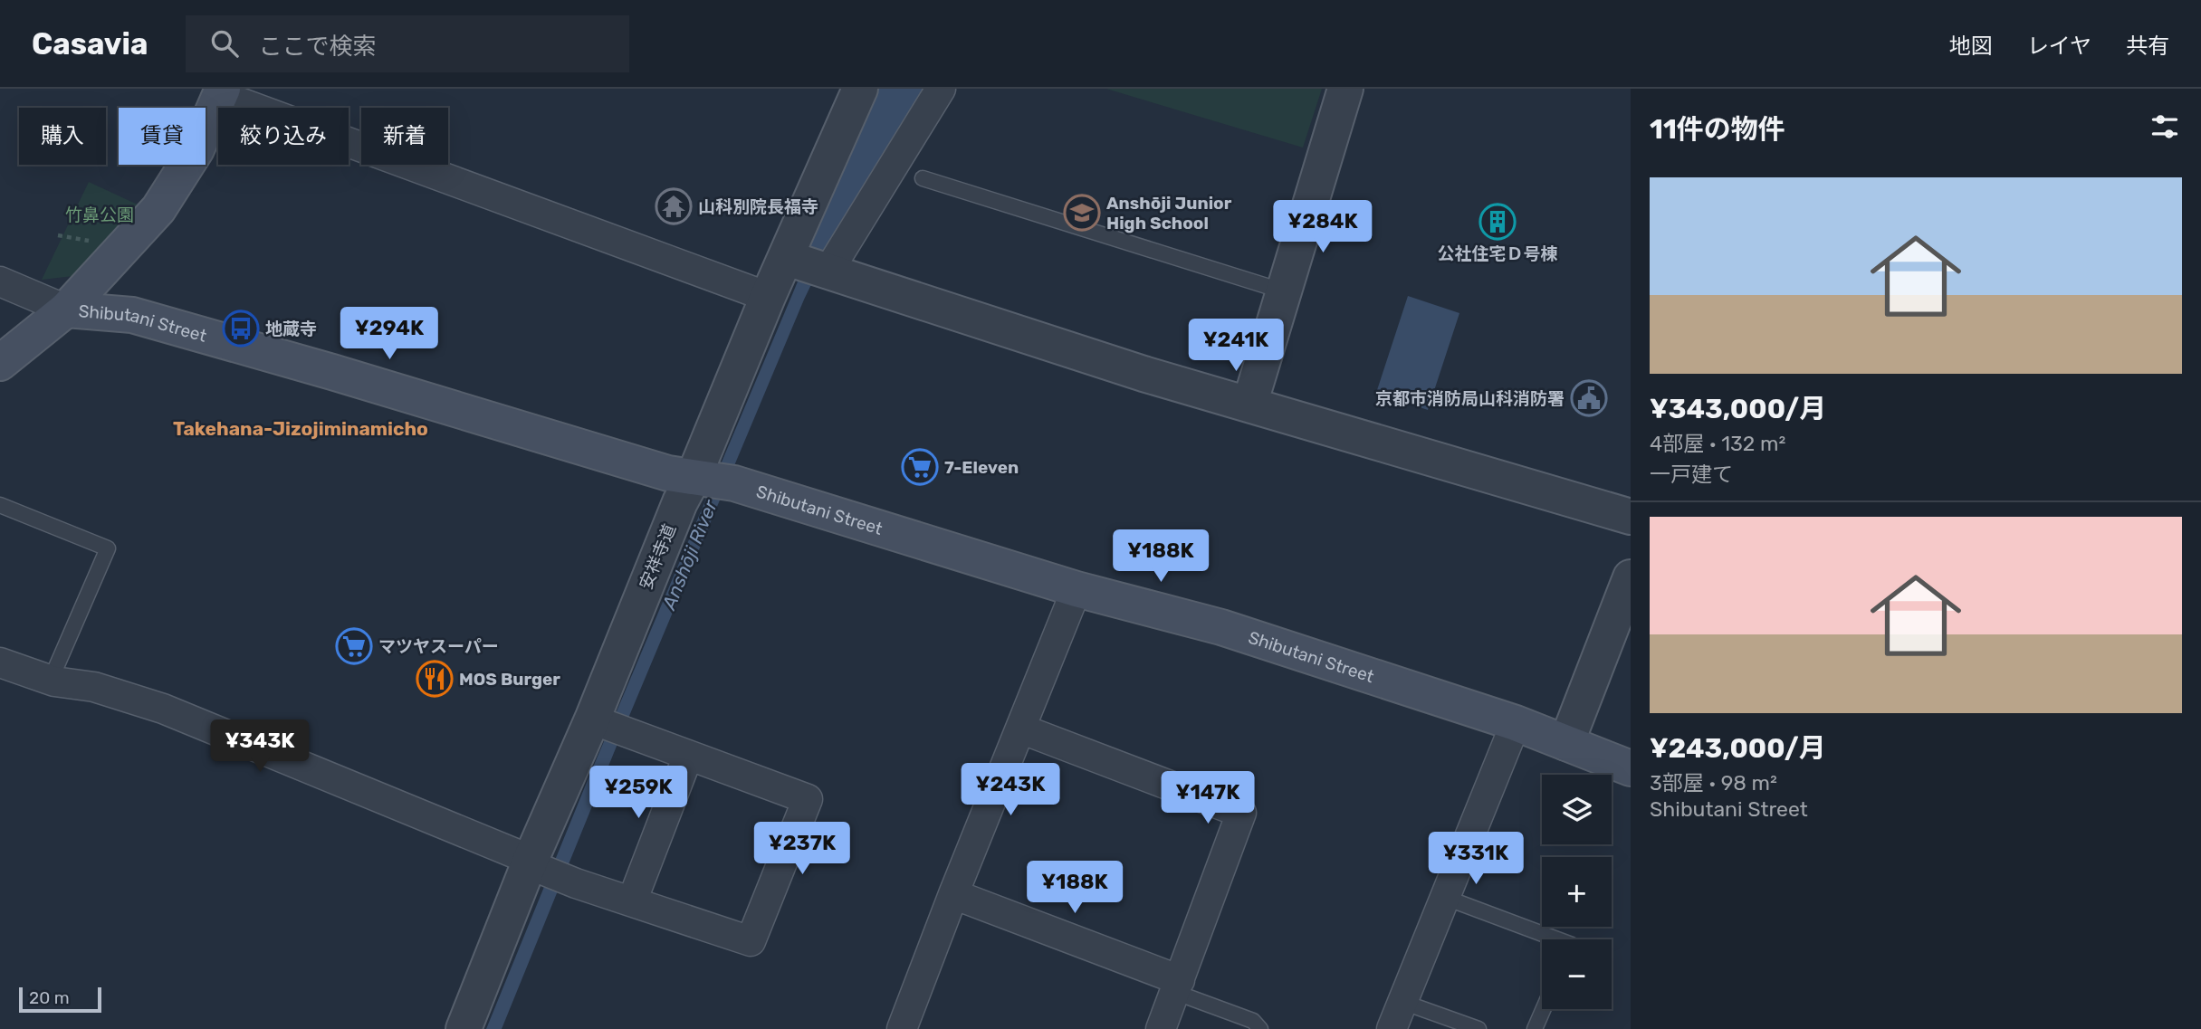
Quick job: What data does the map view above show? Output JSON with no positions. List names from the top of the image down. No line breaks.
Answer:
{"streets":{"main road":["Shibutani Street"],"street":["安祥寺道"]},"crossings":[["Shibutani Street","安祥寺道"]],"districts":["Takehana-Jizojiminamicho"],"water":["Anshōji River"],"parks":["竹鼻公園"],"places":{"temple":["山科別院長福寺"],"school or university":["Anshōji Junior High School"],"building":["公社住宅Ｄ号棟"],"bus stop":["地蔵寺"],"public building":["京都市消防局山科消防署"],"supermarket":["7-Eleven","マツヤスーパー"],"restaurant":["MOS Burger"]},"scale_bar":"20 m","page":{"header":"Casavia","search":"ここで検索","nav":["地図","レイヤ","共有"],"heading":"11件の物件","chip":["購入","賃貸","絞り込み","新着"],"list":[{"name":"¥343,000/月","note":"4部屋 · 132 m² · 一戸建て"},{"name":"¥243,000/月","note":"3部屋 · 98 m² · Shibutani Street"}],"price":["¥284K","¥294K","¥241K","¥188K","¥343K","¥243K","¥259K","¥147K","¥237K","¥331K","¥188K"],"map_buttons":["+","−"],"scale":"20 m"}}
